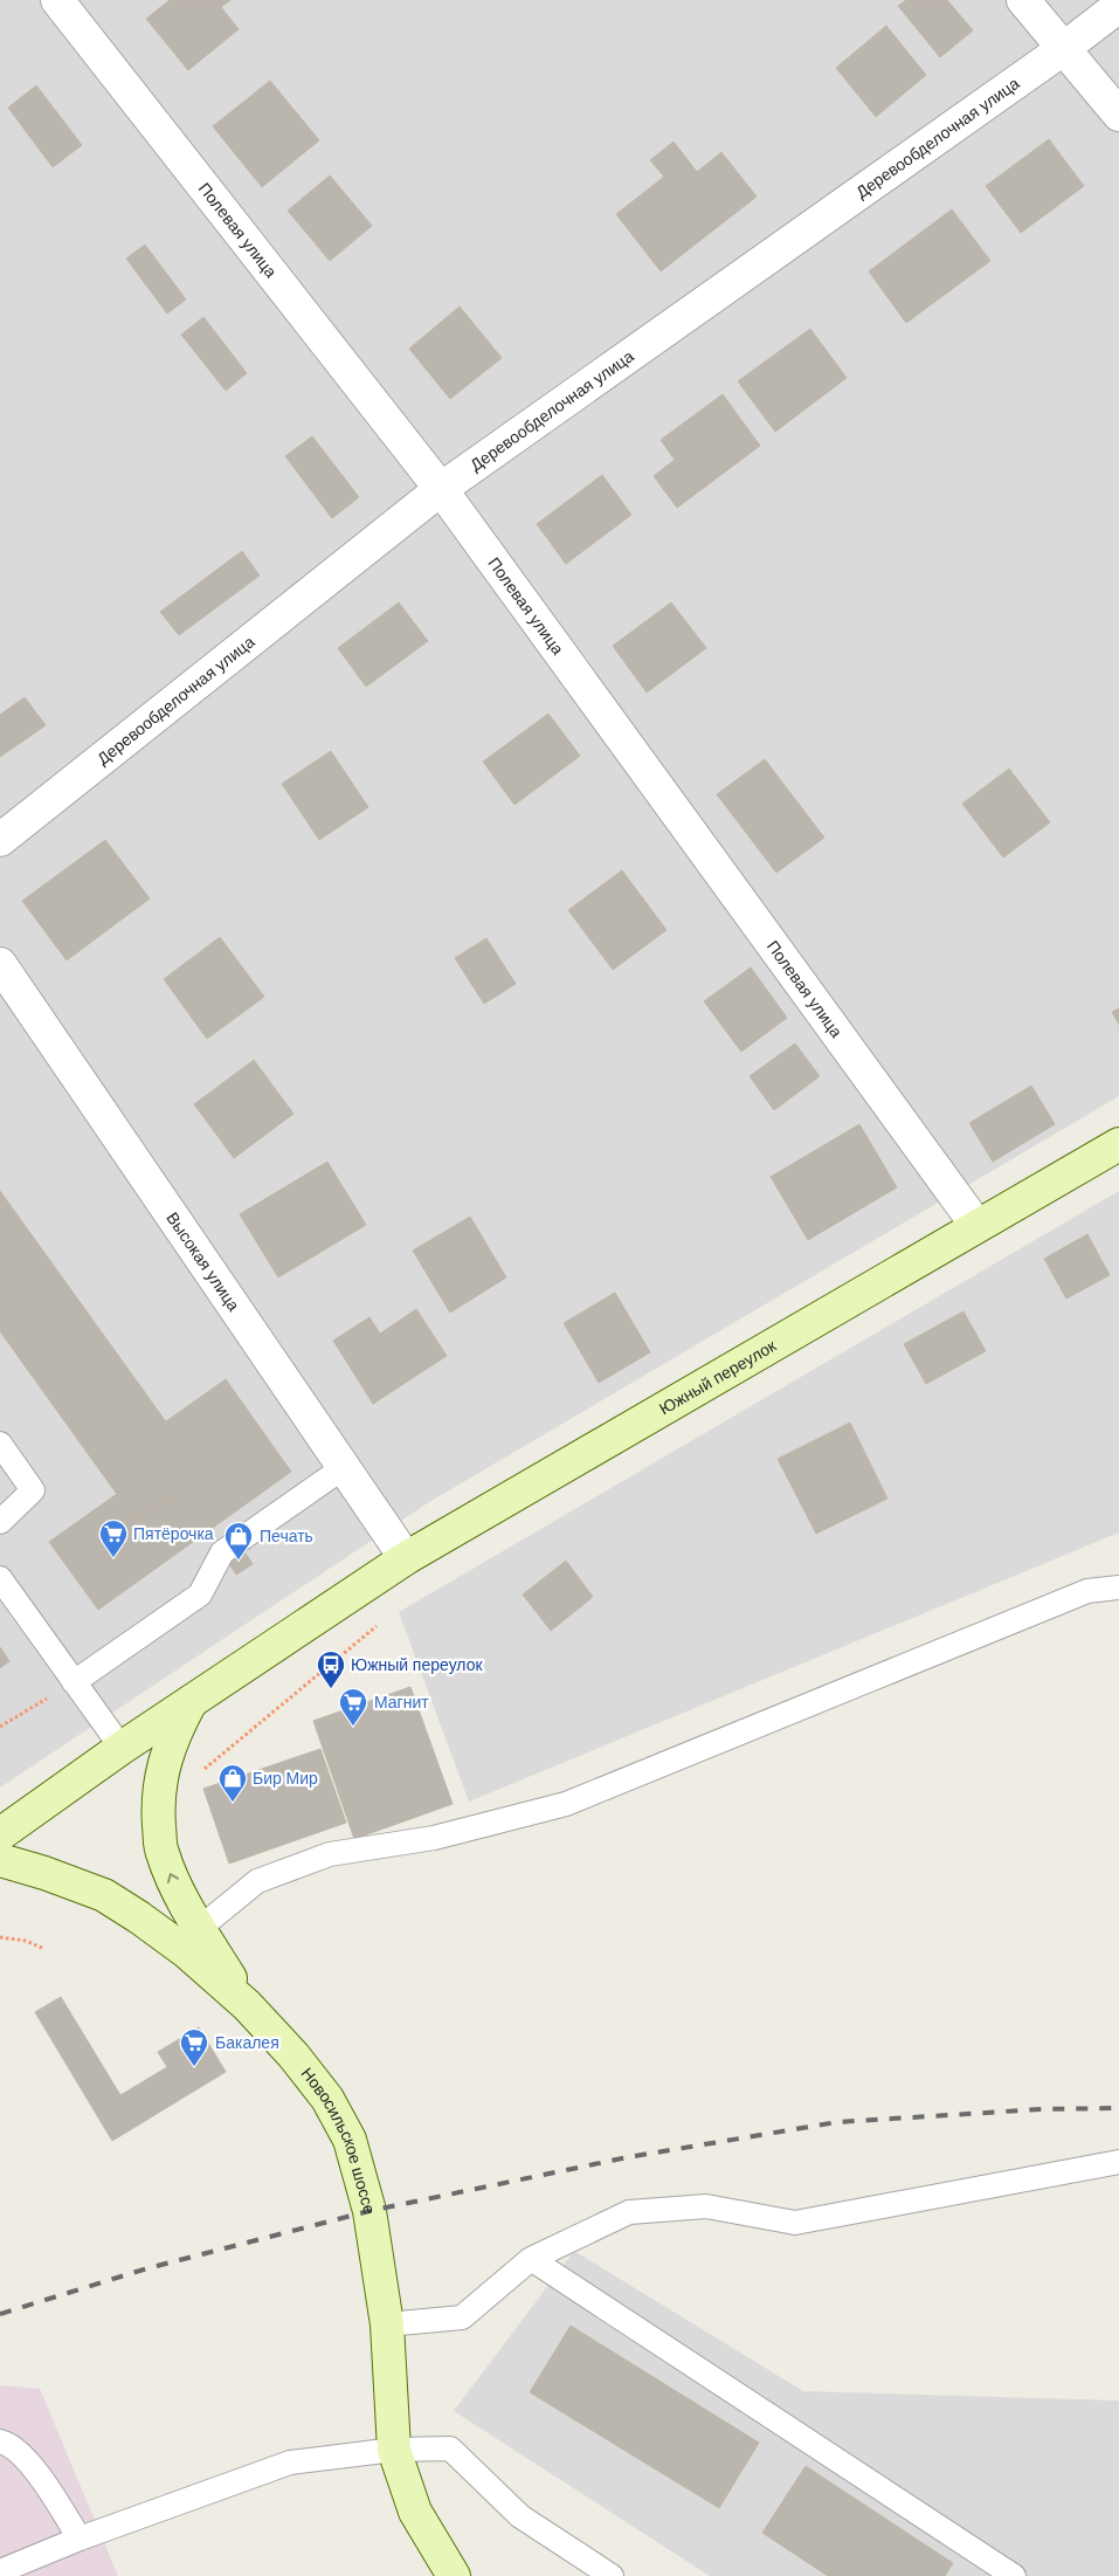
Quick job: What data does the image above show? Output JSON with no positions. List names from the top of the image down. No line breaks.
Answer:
{"streets":{"main road":["Южный переулок","Новосильское шоссе"],"street":["Деревообделочная улица","Полевая улица","Высокая улица"]},"crossings":[["Деревообделочная улица","Полевая улица"],["Полевая улица","Южный переулок"],["Высокая улица","Южный переулок"]],"places":{"supermarket":["Пятёрочка","Магнит","Бакалея"],"shop":["Печать","Бир Мир"],"bus stop":["Южный переулок"]}}
